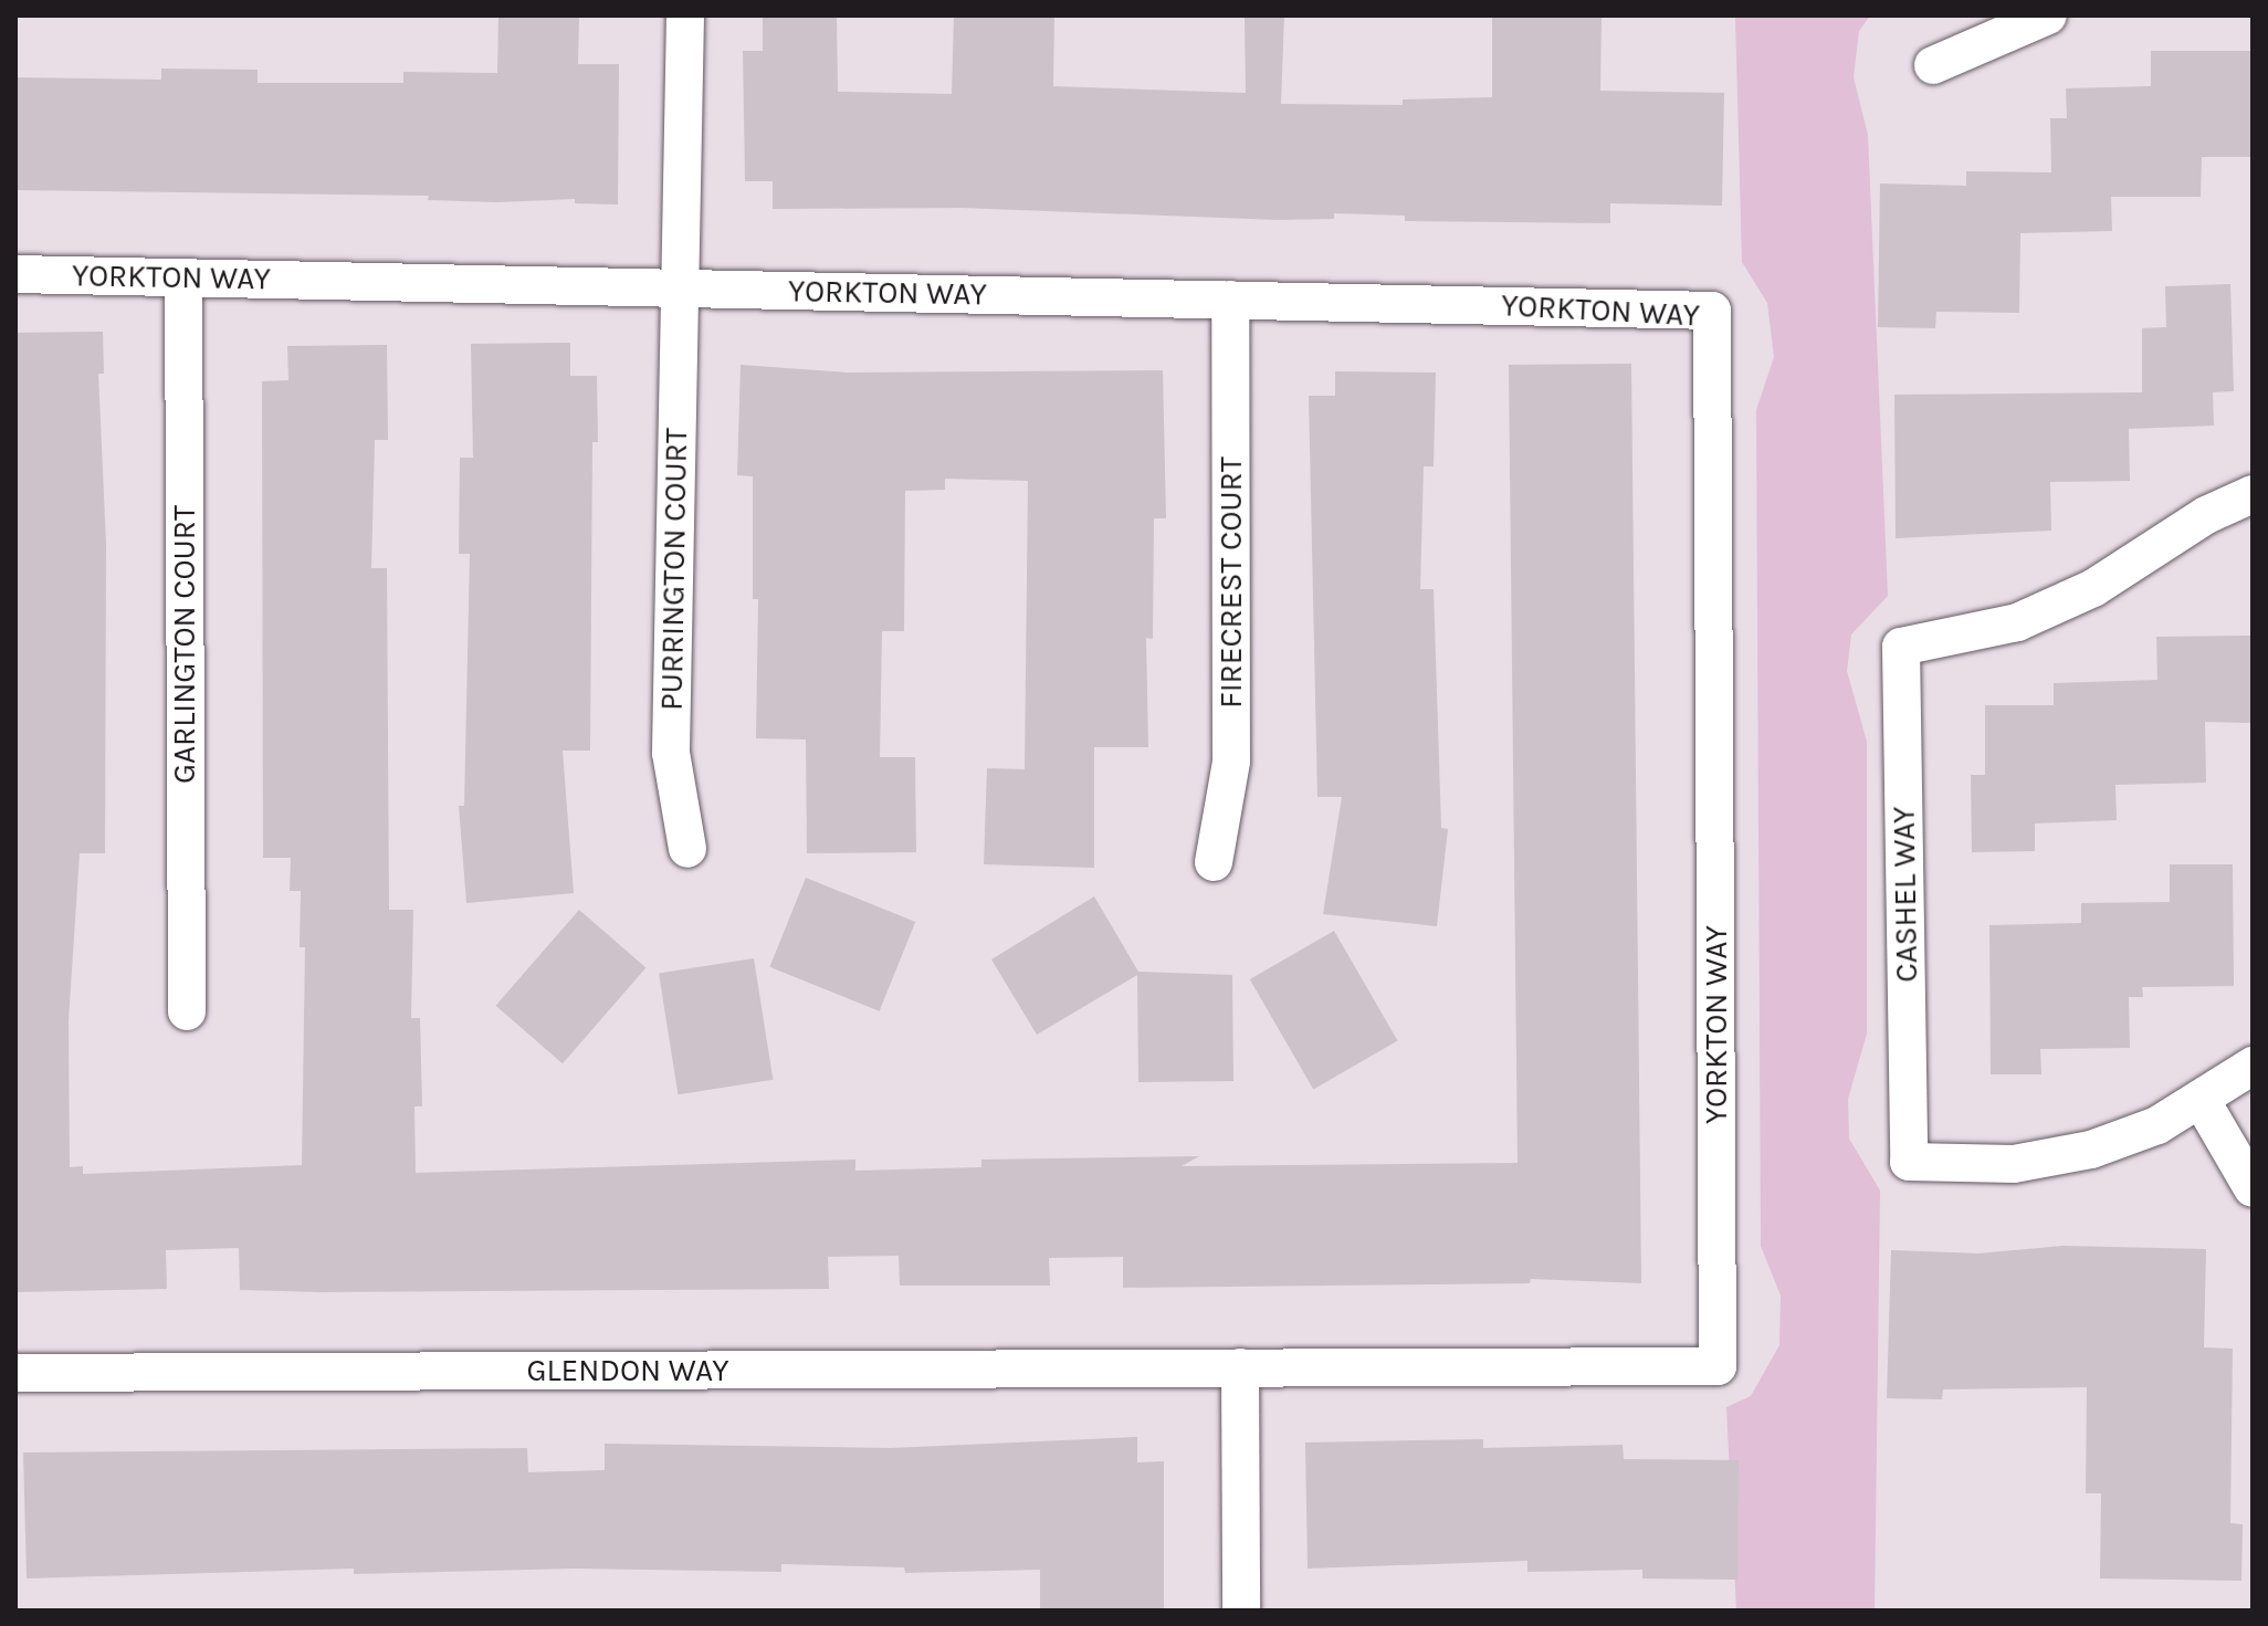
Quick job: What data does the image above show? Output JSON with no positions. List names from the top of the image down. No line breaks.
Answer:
{"streets":{"street":["YORKTON WAY","PURRINGTON COURT","FIRECREST COURT","GARLINGTON COURT","CASHEL WAY","GLENDON WAY"]},"crossings":[["YORKTON WAY","PURRINGTON COURT"],["YORKTON WAY","FIRECREST COURT"],["YORKTON WAY","GARLINGTON COURT"],["YORKTON WAY","GLENDON WAY"]]}
